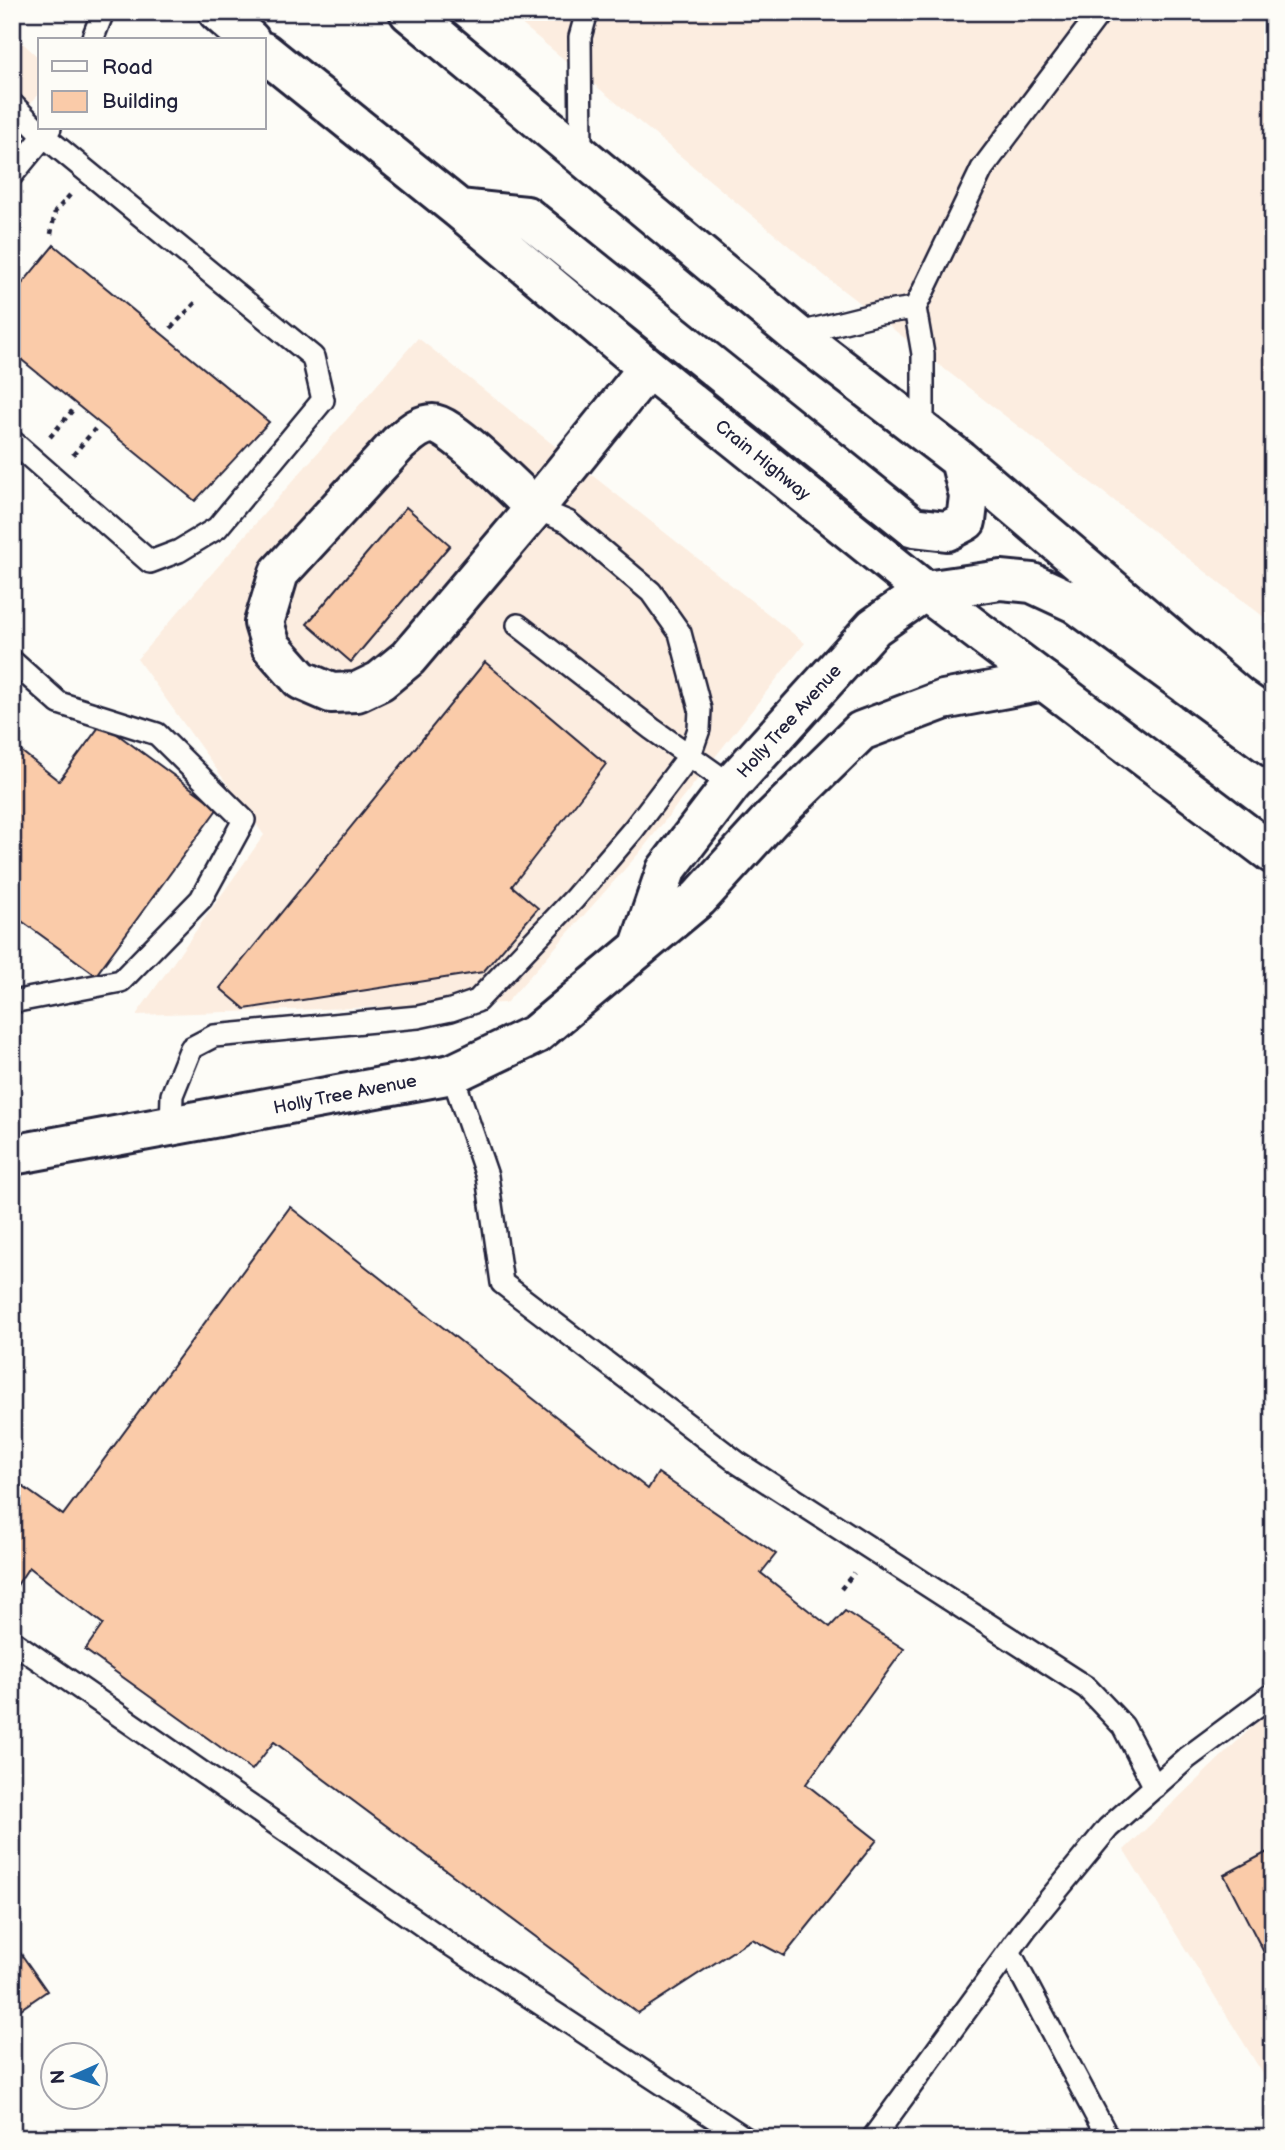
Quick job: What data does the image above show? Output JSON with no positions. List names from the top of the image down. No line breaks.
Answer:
{"streets":{"main road":["Crain Highway","Holly Tree Avenue"]},"crossings":[["Crain Highway","Holly Tree Avenue"]],"legend":["Road","Building"],"north":"left"}
